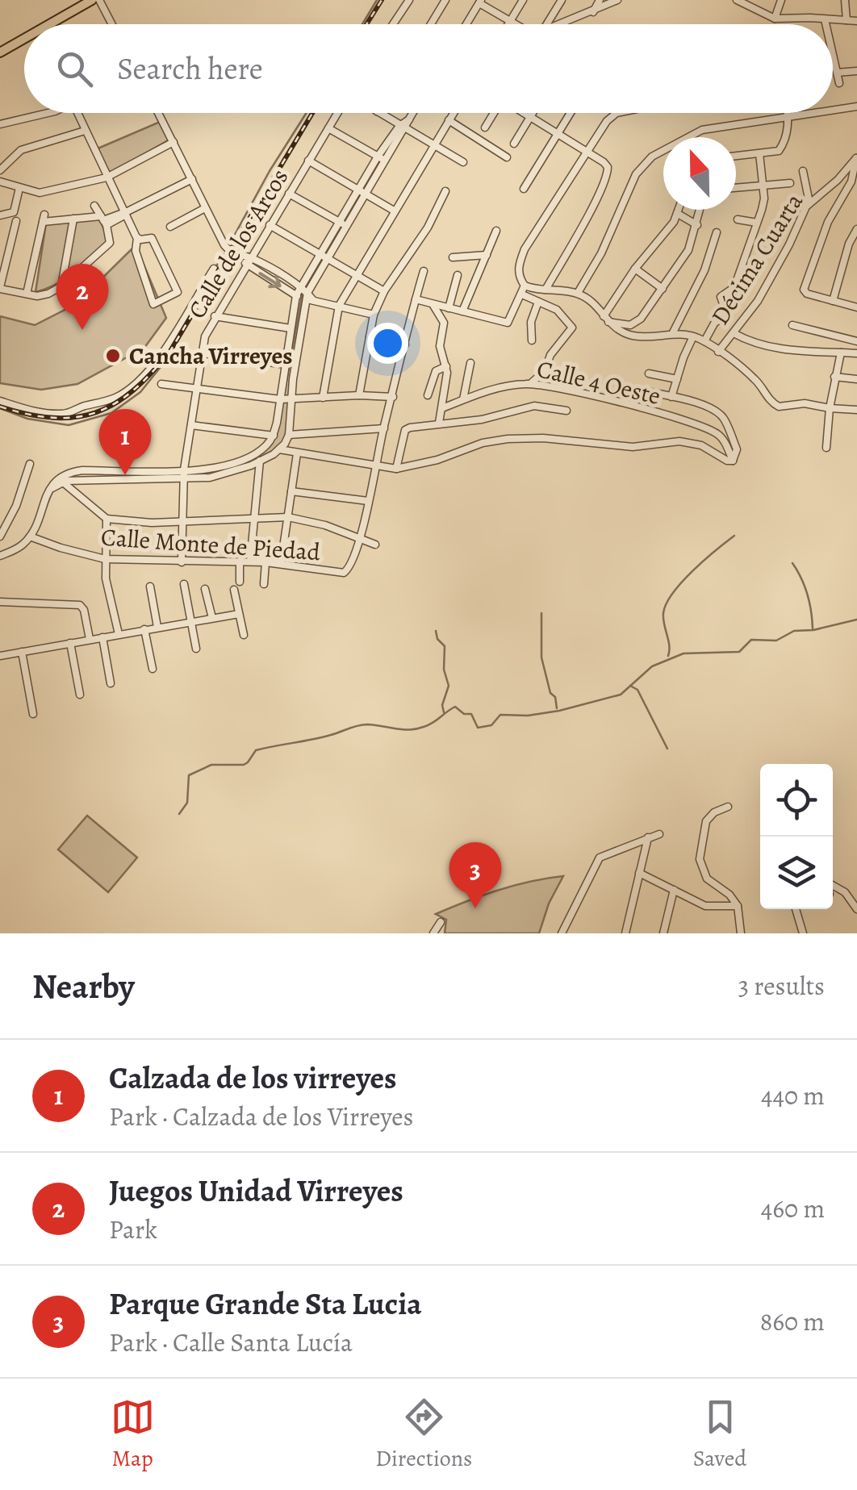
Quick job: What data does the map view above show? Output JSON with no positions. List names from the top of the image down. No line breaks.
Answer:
{"streets":{"street":["Calle de los Arcos","Décima Cuarta","Calle 4 Oeste","Calle Monte de Piedad"]},"crossings":[["Calle de los Arcos","Calle Monte de Piedad"]],"places":["Cancha Virreyes"],"north":"top","page":{"search":"Search here","pins":["2","1","3"],"heading":["Nearby","3 results"],"list":[{"mark":"1","name":"Calzada de los virreyes","note":"Park · Calzada de los Virreyes","value":"440 m"},{"mark":"2","name":"Juegos Unidad Virreyes","note":"Park","value":"460 m"},{"mark":"3","name":"Parque Grande Sta Lucia","note":"Park · Calle Santa Lucía","value":"860 m"}],"nav":["Map","Directions","Saved"]}}
